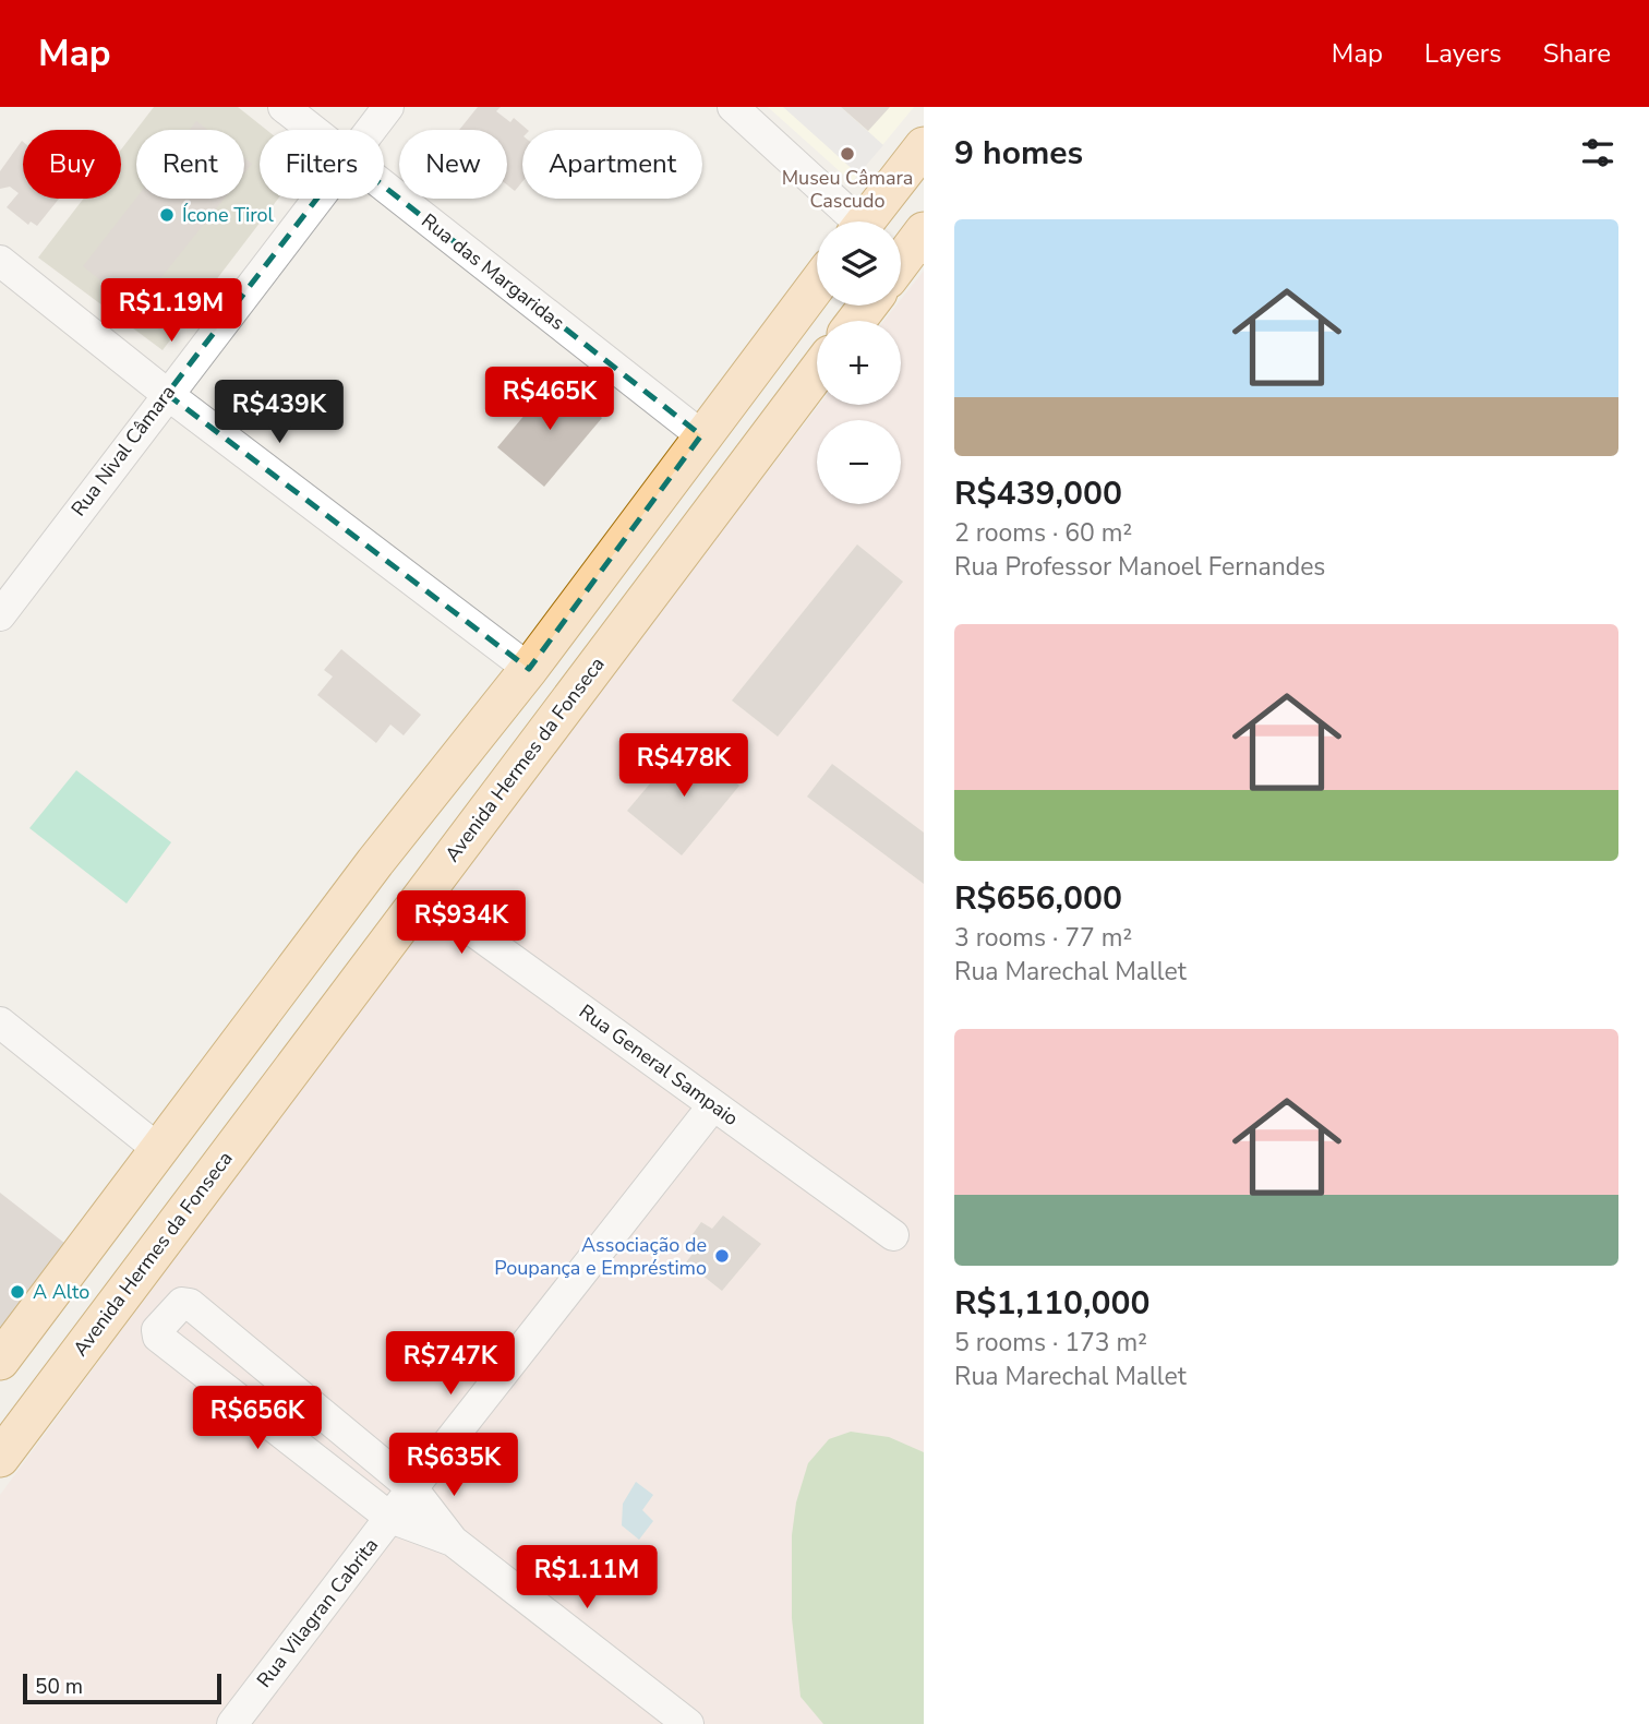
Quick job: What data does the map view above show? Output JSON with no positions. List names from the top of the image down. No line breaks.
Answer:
{"streets":{"main road":["Avenida Hermes da Fonseca"],"street":["Rua das Margaridas","Rua Nival Câmara","Rua General Sampaio","Rua Vilagran Cabrita"]},"crossings":[["Avenida Hermes da Fonseca","Rua General Sampaio"],["Rua General Sampaio","Rua Vilagran Cabrita"]],"places":["Museu Câmara Cascudo","Ícone Tirol","Associação de Poupança e Empréstimo","A Alto"],"scale_bar":"50 m","page":{"header":"Map","nav":["Map","Layers","Share"],"heading":"9 homes","chip":["Buy","Rent","Filters","New","Apartment"],"list":[{"name":"R$439,000","note":"2 rooms · 60 m² · Rua Professor Manoel Fernandes"},{"name":"R$656,000","note":"3 rooms · 77 m² · Rua Marechal Mallet"},{"name":"R$1,110,000","note":"5 rooms · 173 m² · Rua Marechal Mallet"}],"map_buttons":["+","−"],"price":["R$1.19M","R$465K","R$439K","R$478K","R$934K","R$747K","R$656K","R$635K","R$1.11M"],"scale":"50 m"}}
